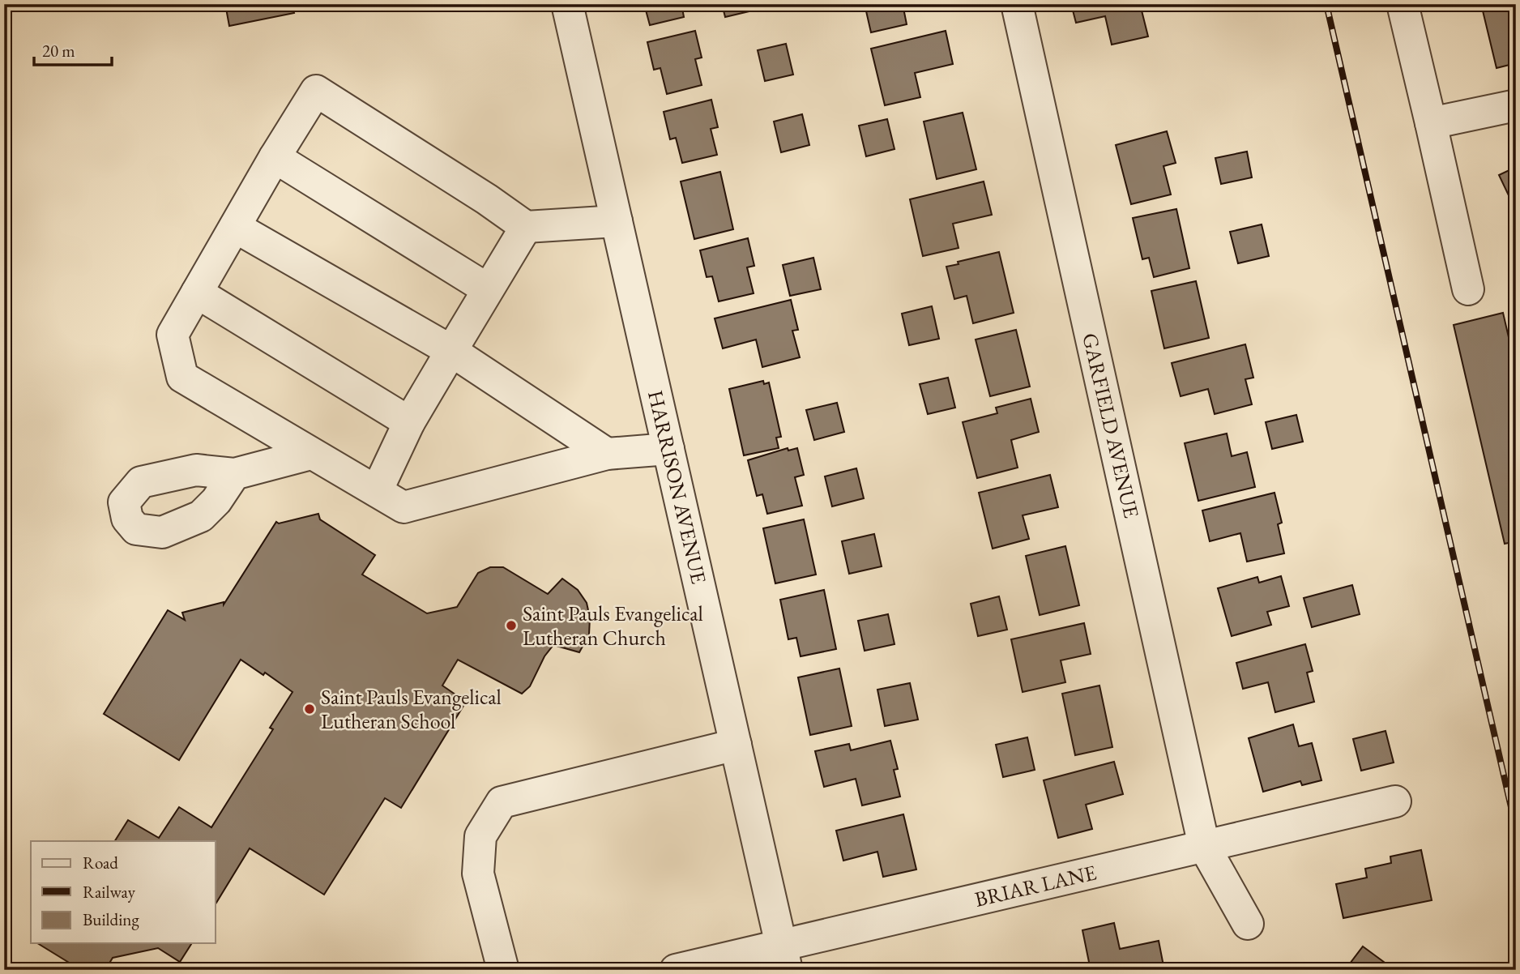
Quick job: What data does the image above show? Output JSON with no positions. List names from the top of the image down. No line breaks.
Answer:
{"streets":{"street":["GARFIELD AVENUE","HARRISON AVENUE","BRIAR LANE"]},"crossings":[["GARFIELD AVENUE","BRIAR LANE"],["HARRISON AVENUE","BRIAR LANE"]],"places":["Saint Pauls Evangelical Lutheran Church","Saint Pauls Evangelical Lutheran School"],"legend":["Road","Railway","Building"],"scale_bar":"20 m"}
